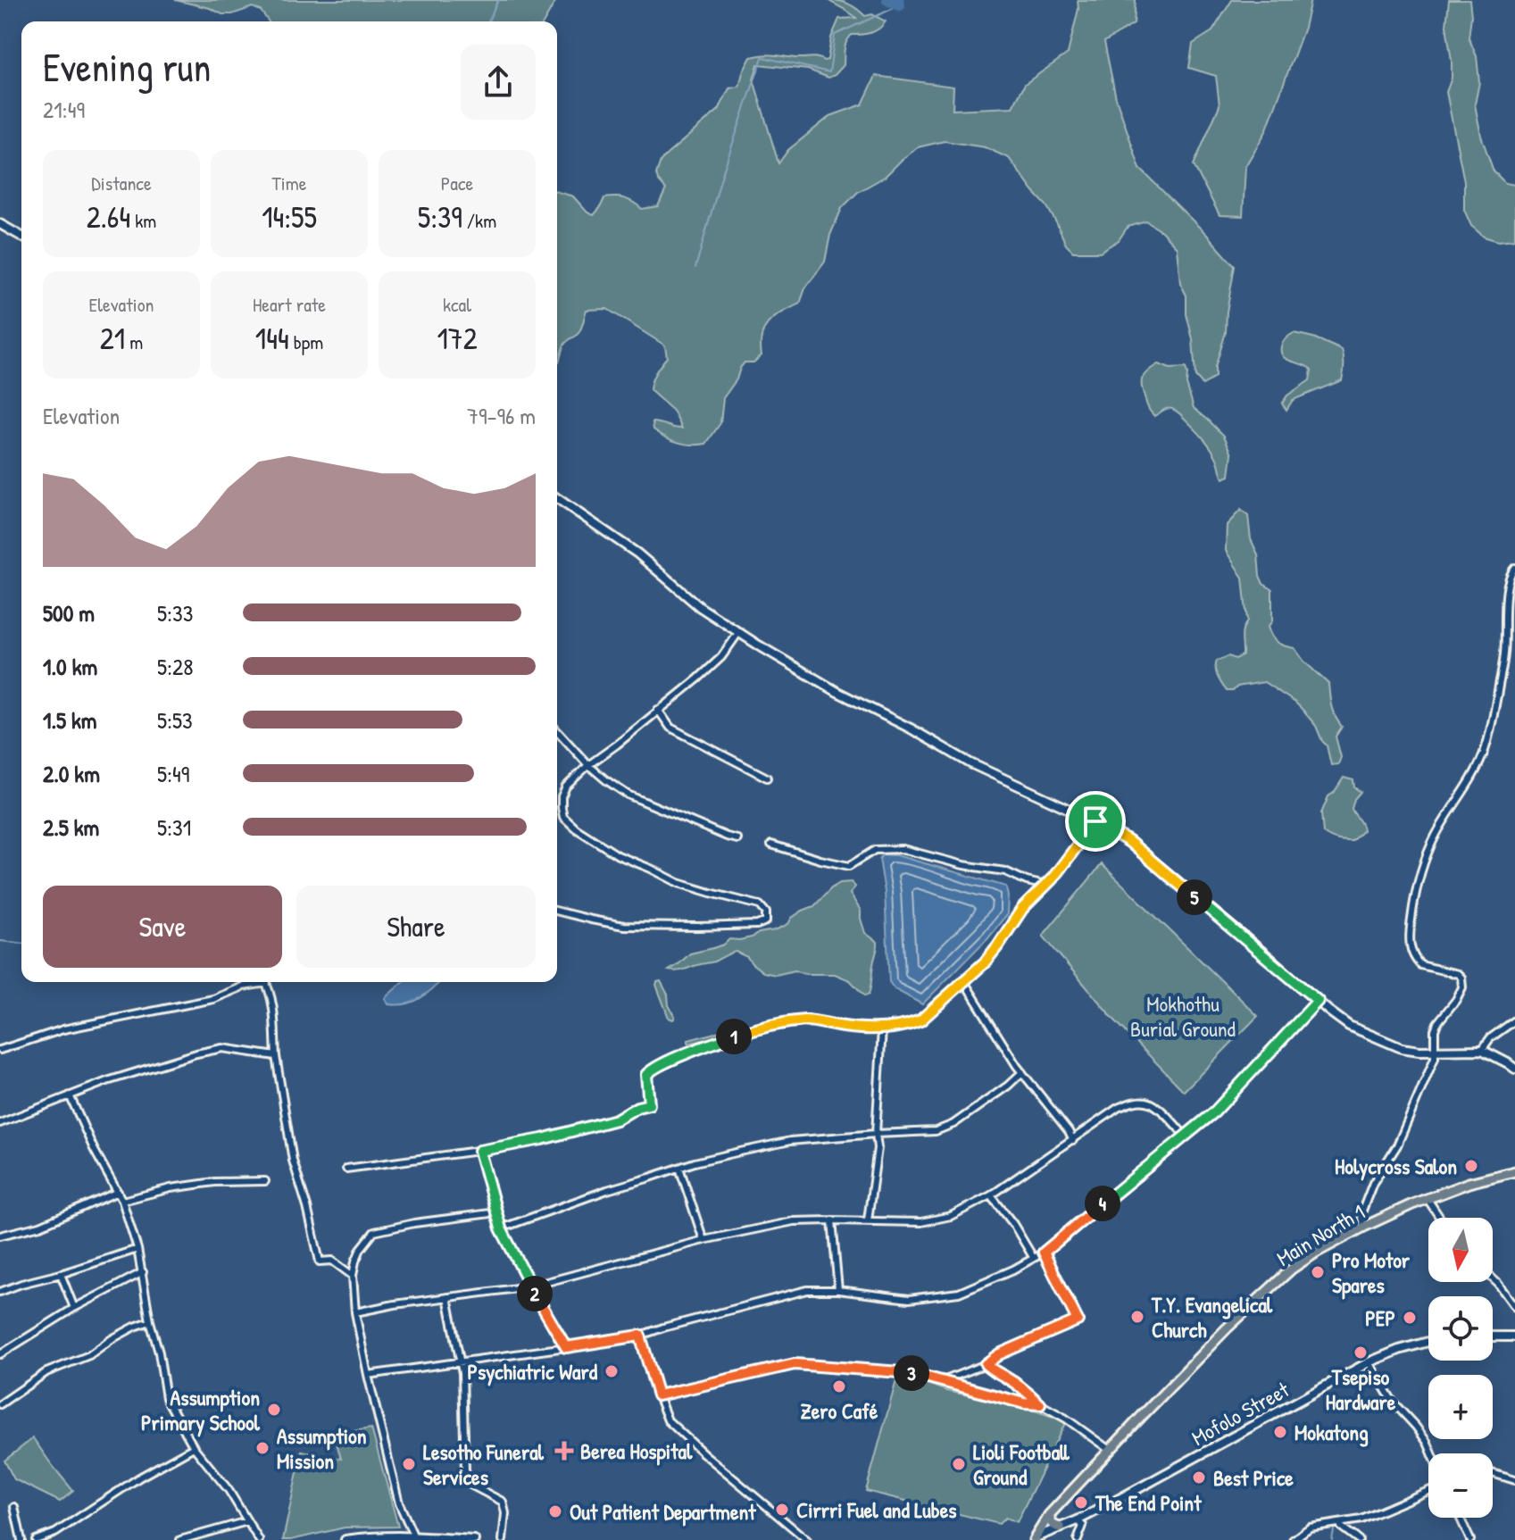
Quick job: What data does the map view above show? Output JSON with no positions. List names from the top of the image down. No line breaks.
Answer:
{"streets":{"main road":["Main North 1","Mofolo Street"]},"crossings":[["Main North 1","Mofolo Street"]],"parks":["Mokhothu Burial Ground"],"places":{"other":["Holycross Salon","Pro Motor Spares","T.Y. Evangelical Church","PEP","Tsepiso Hardware","Psychiatric Ward","Zero Café","Assumption Primary School","Mokatong","Assumption Mission","Lesotho Funeral Services","Lioli Football Ground","Best Price","The End Point","Cirrri Fuel and Lubes","Out Patient Department"],"health":["Berea Hospital"]},"north":"bottom","page":{"heading":["Evening run","21:49"],"stats":[["Distance","2.64 km"],["Time","14:55"],["Pace","5:39 /km"],["Elevation","21 m"],["Heart rate","144 bpm"],["kcal","172"]],"chart":["Elevation","79–96 m"],"list":[{"name":"500 m","note":"5:33"},{"name":"1.0 km","note":"5:28"},{"name":"1.5 km","note":"5:53"},{"name":"2.0 km","note":"5:49"},{"name":"2.5 km","note":"5:31"}],"buttons":["Save","Share"],"pins":["5","1","4","2","3"],"map_buttons":["+","−"]}}
